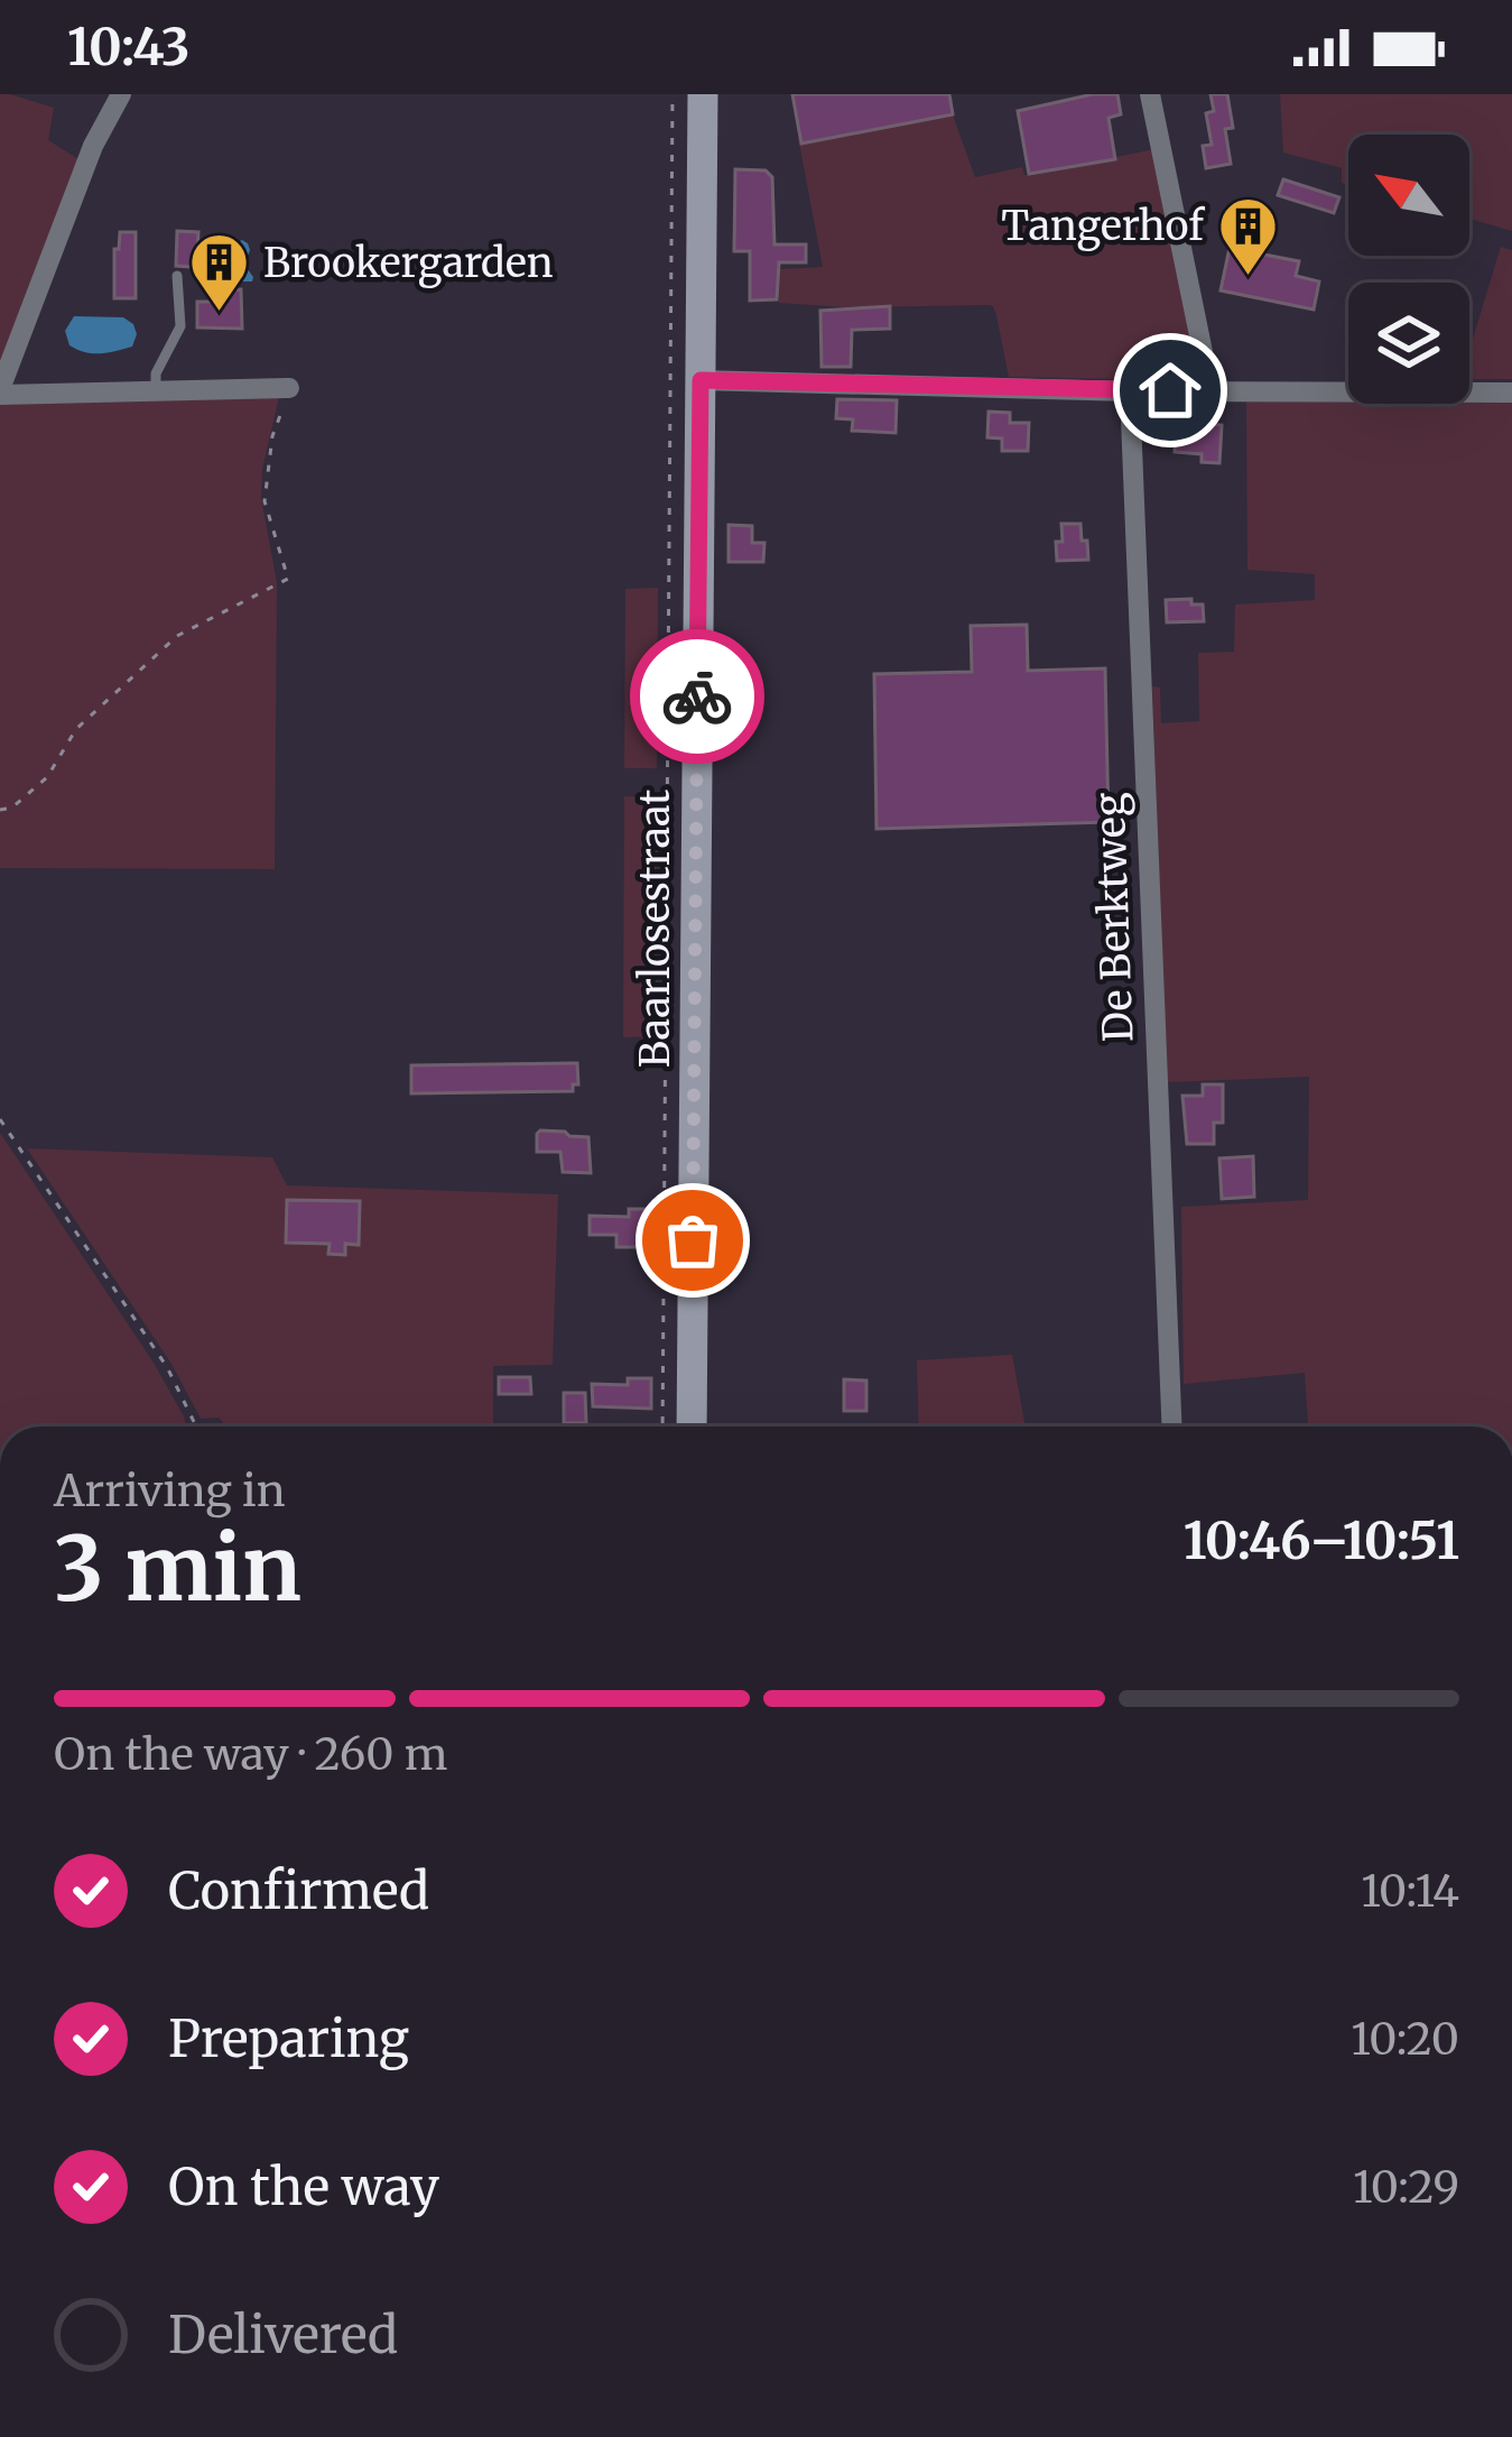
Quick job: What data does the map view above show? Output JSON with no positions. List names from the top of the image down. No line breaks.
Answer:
{"streets":{"street":["De Berktweg","Baarlosestraat"]},"places":{"building":["Tangerhof","Brookergarden"]},"north":"top left","page":{"status":"10:43","heading":["3 min","Arriving in","10:46–10:51"],"bar":"On the way · 260 m","list":[["Confirmed","10:14"],["Preparing","10:20"],["On the way","10:29"],"Delivered"]}}
